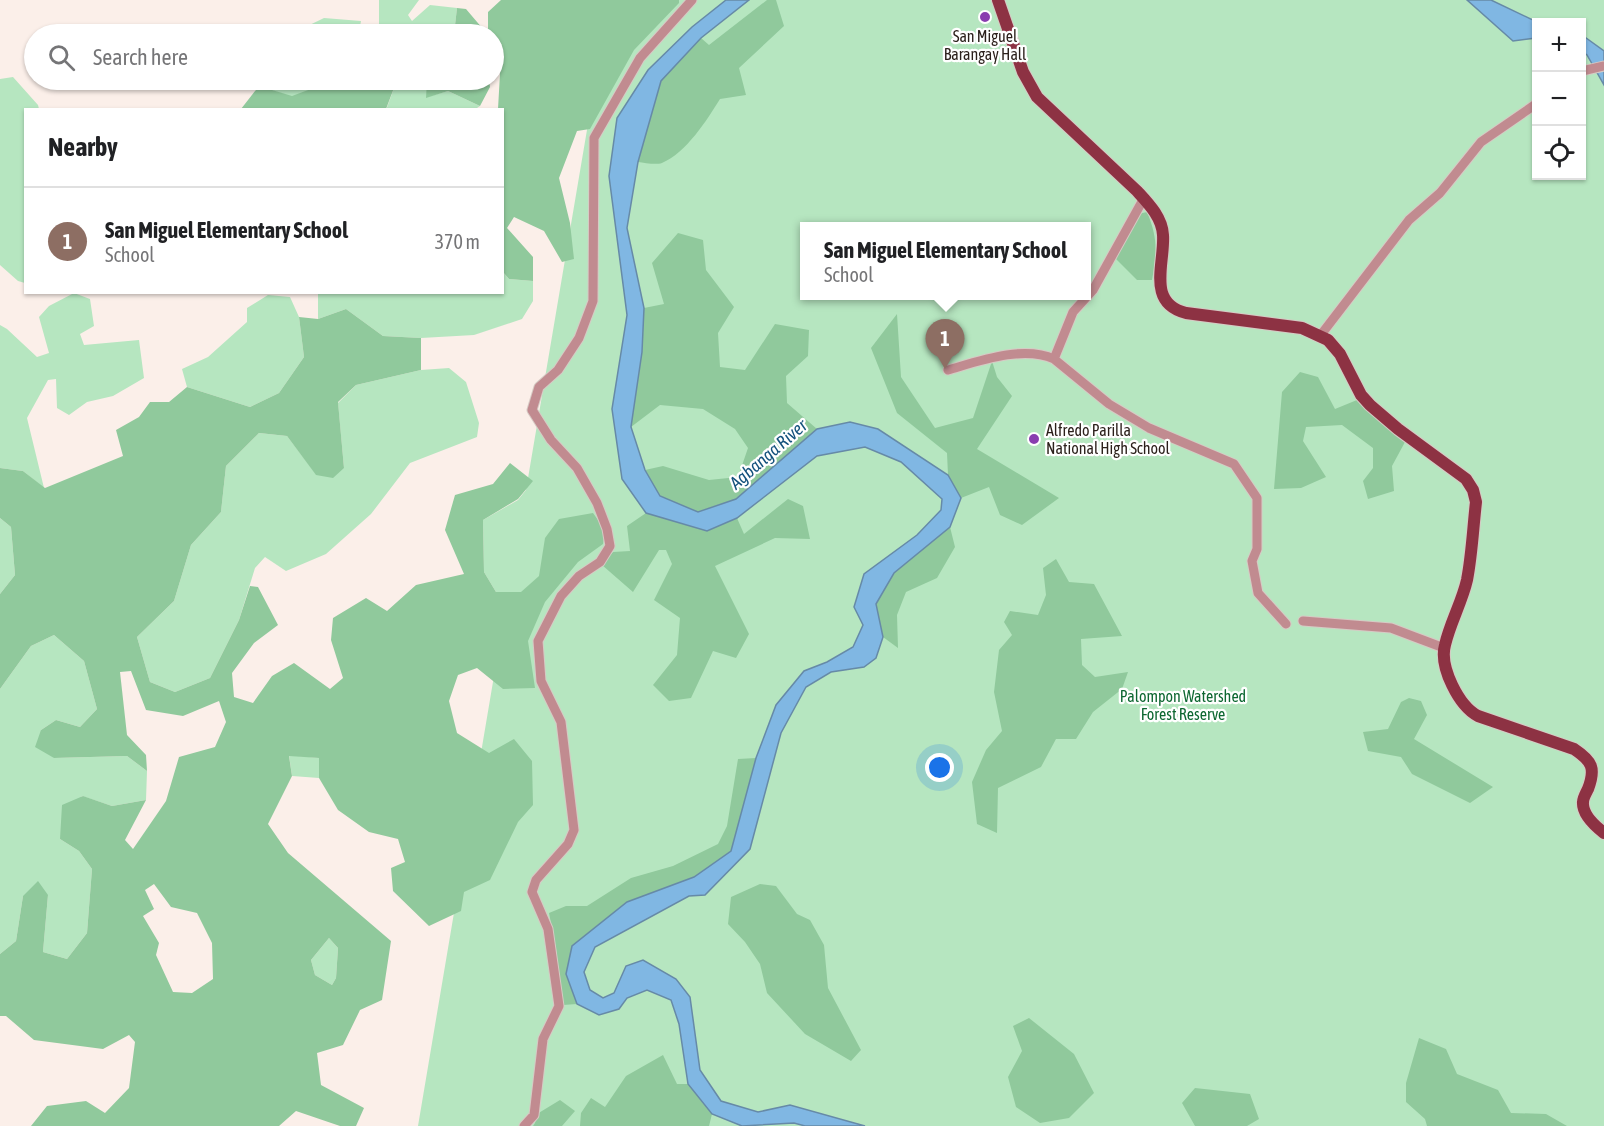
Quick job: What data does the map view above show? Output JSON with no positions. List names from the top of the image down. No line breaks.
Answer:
{"water":["Agbanga River"],"parks":["Palompon Watershed Forest Reserve"],"places":["San Miguel Barangay Hall","Alfredo Parilla National High School"],"page":{"map_buttons":["+","−"],"search":"Search here","heading":"Nearby","list":[{"mark":"1","name":"San Miguel Elementary School","note":"School","value":"370 m"}],"popup":["San Miguel Elementary School","School"],"pins":"1"}}
